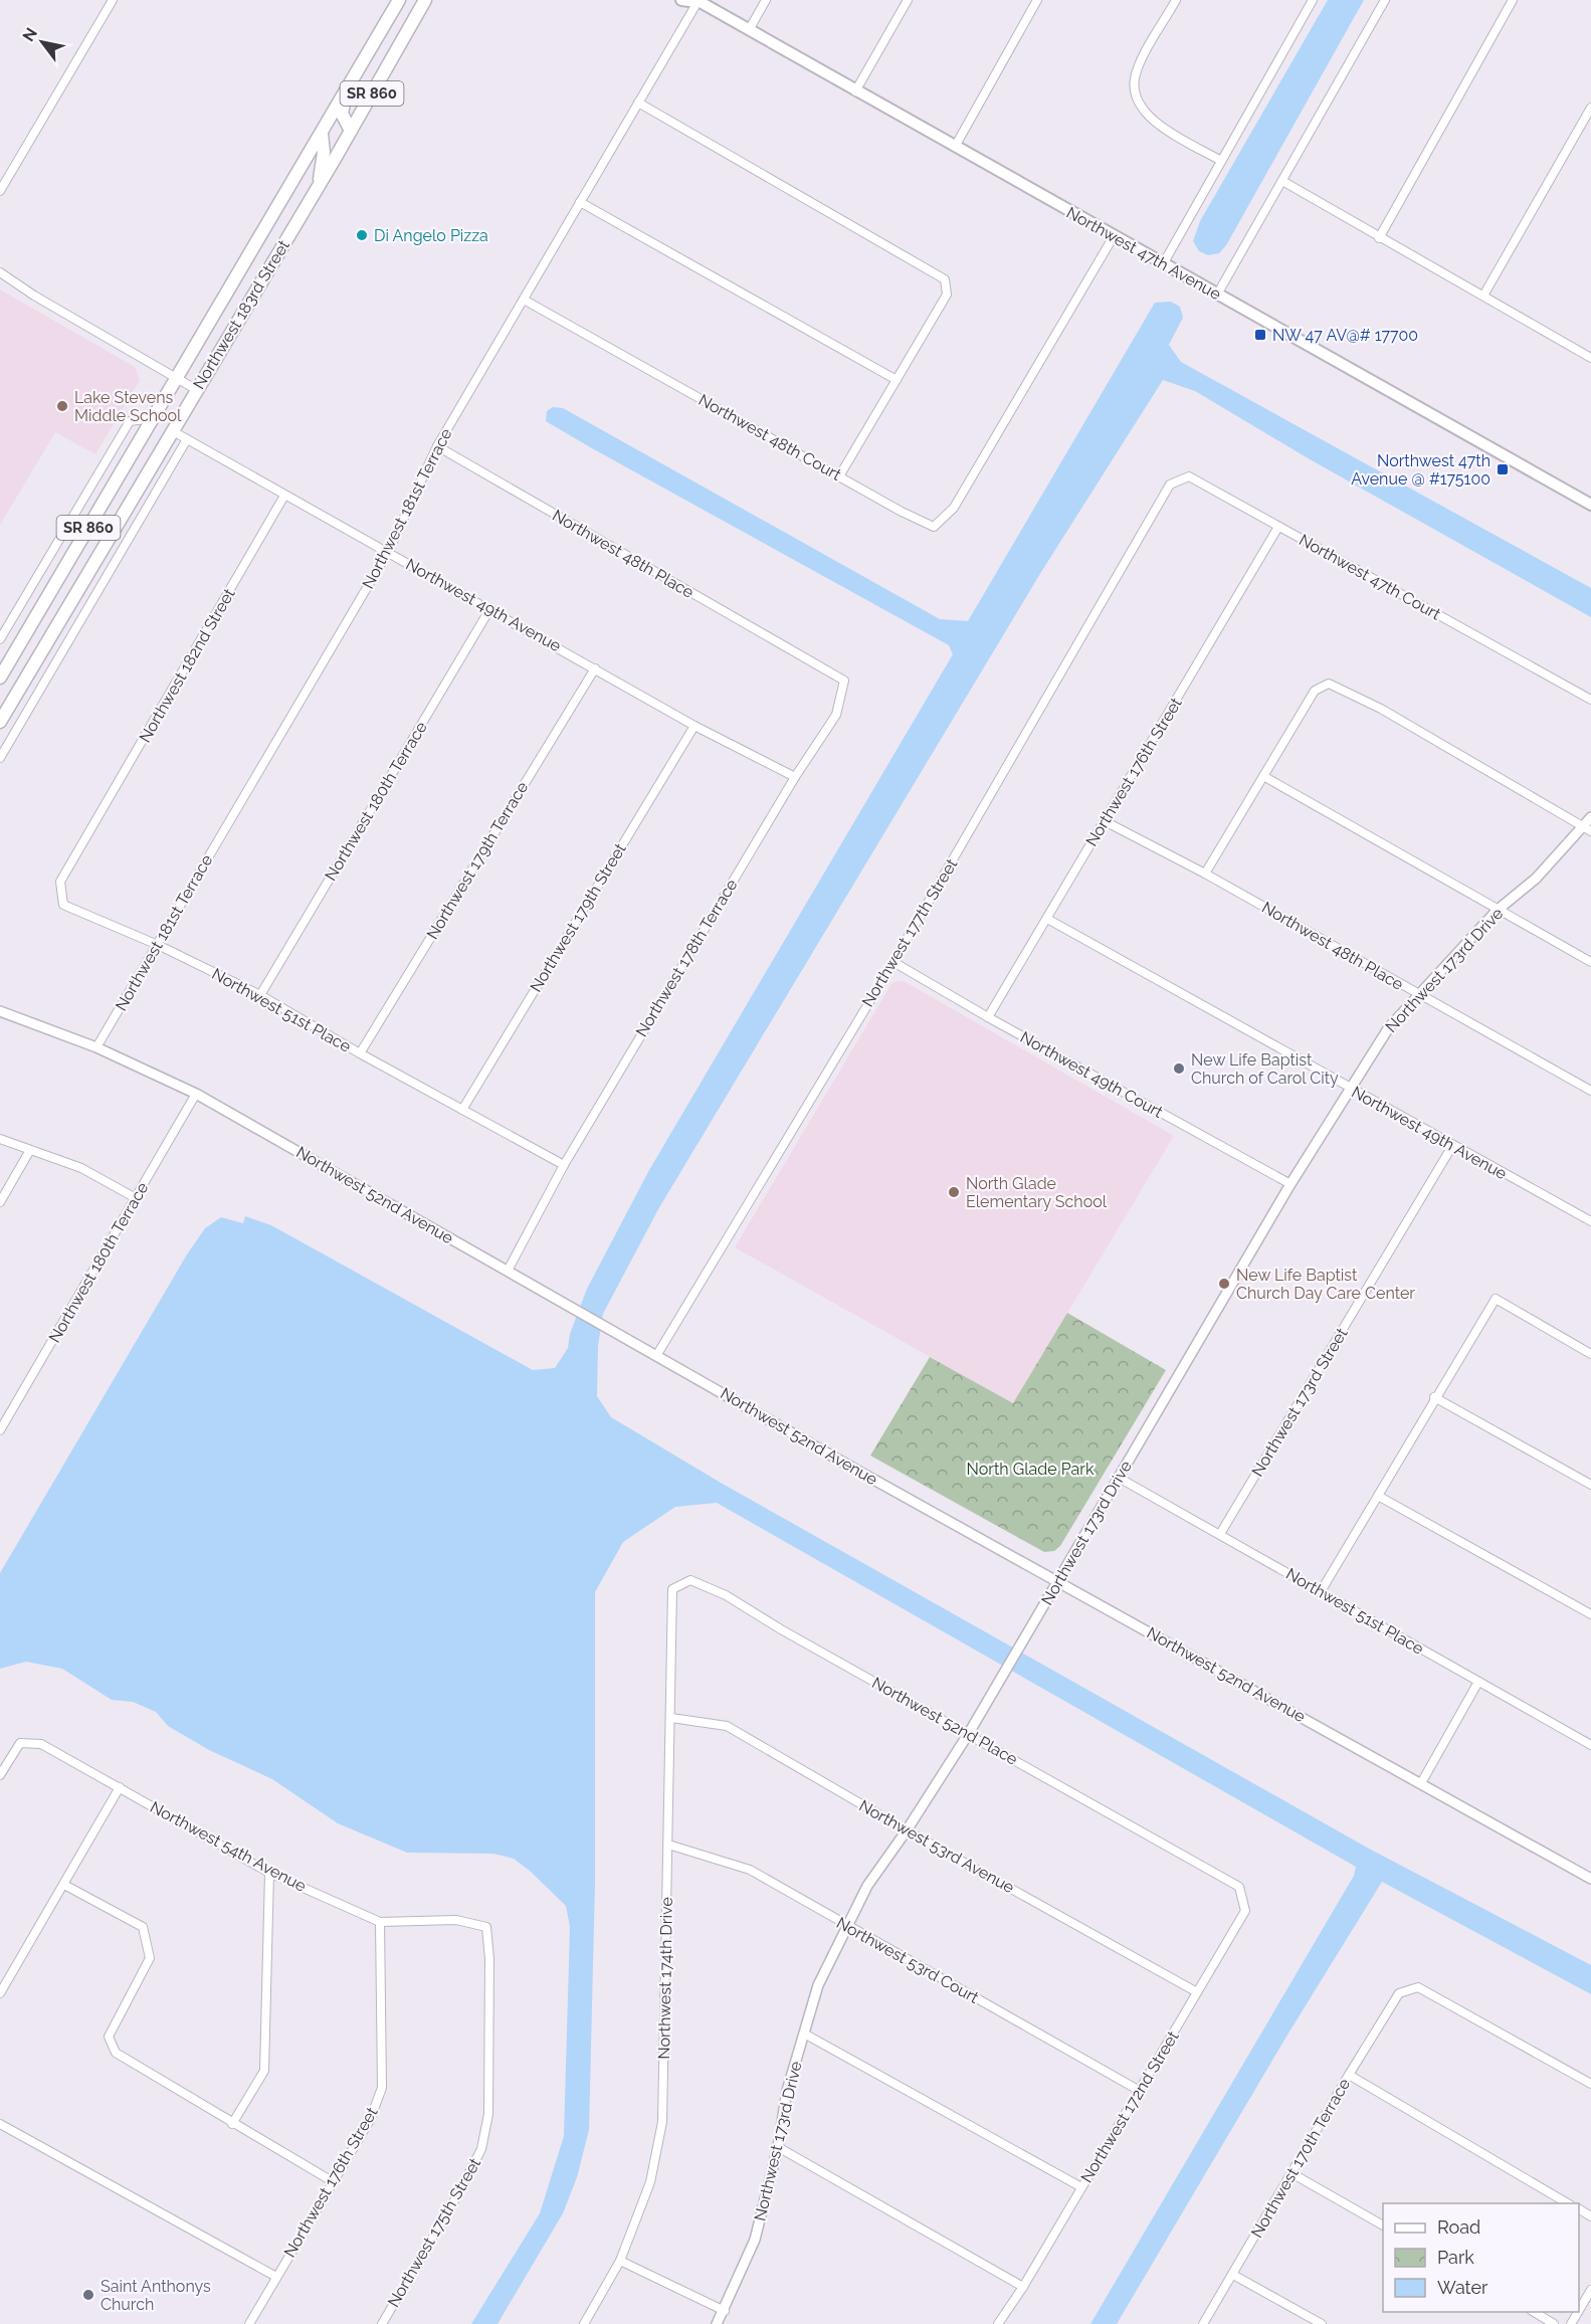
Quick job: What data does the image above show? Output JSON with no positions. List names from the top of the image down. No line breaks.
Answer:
{"streets":{"main road":["SR 860","Northwest 47th Avenue","Northwest 183rd Street"],"street":["Northwest 48th Court","Northwest 181st Terrace","Northwest 48th Place","Northwest 47th Court","Northwest 49th Avenue","Northwest 182nd Street","Northwest 176th Street","Northwest 180th Terrace","Northwest 179th Terrace","Northwest 179th Street","Northwest 177th Street","Northwest 178th Terrace","Northwest 173rd Drive","Northwest 51st Place","Northwest 49th Court","Northwest 52nd Avenue","Northwest 173rd Street","Northwest 52nd Place","Northwest 54th Avenue","Northwest 53rd Avenue","Northwest 53rd Court","Northwest 174th Drive","Northwest 172nd Street","Northwest 170th Terrace","Northwest 175th Street"]},"crossings":[["Northwest 47th Avenue","Northwest 48th Court"],["Northwest 47th Avenue","Northwest 181st Terrace"],["Northwest 183rd Street","Northwest 49th Avenue"],["Northwest 48th Court","Northwest 181st Terrace"],["Northwest 181st Terrace","Northwest 48th Place"],["Northwest 181st Terrace","Northwest 49th Avenue"],["Northwest 181st Terrace","Northwest 51st Place"],["Northwest 181st Terrace","Northwest 52nd Avenue"],["Northwest 48th Place","Northwest 176th Street"],["Northwest 48th Place","Northwest 178th Terrace"],["Northwest 48th Place","Northwest 173rd Drive"],["Northwest 47th Court","Northwest 176th Street"],["Northwest 47th Court","Northwest 177th Street"],["Northwest 49th Avenue","Northwest 182nd Street"],["Northwest 49th Avenue","Northwest 176th Street"],["Northwest 49th Avenue","Northwest 180th Terrace"],["Northwest 49th Avenue","Northwest 179th Terrace"],["Northwest 49th Avenue","Northwest 179th Street"],["Northwest 49th Avenue","Northwest 178th Terrace"],["Northwest 49th Avenue","Northwest 173rd Drive"],["Northwest 49th Avenue","Northwest 173rd Street"],["Northwest 182nd Street","Northwest 51st Place"],["Northwest 176th Street","Northwest 49th Court"],["Northwest 176th Street","Northwest 54th Avenue"],["Northwest 180th Terrace","Northwest 51st Place"],["Northwest 180th Terrace","Northwest 52nd Avenue"],["Northwest 179th Terrace","Northwest 51st Place"],["Northwest 179th Street","Northwest 51st Place"],["Northwest 177th Street","Northwest 49th Court"],["Northwest 177th Street","Northwest 52nd Avenue"],["Northwest 178th Terrace","Northwest 51st Place"],["Northwest 178th Terrace","Northwest 52nd Avenue"],["Northwest 173rd Drive","Northwest 51st Place"],["Northwest 173rd Drive","Northwest 49th Court"],["Northwest 173rd Drive","Northwest 52nd Avenue"],["Northwest 173rd Drive","Northwest 52nd Place"],["Northwest 173rd Drive","Northwest 53rd Avenue"],["Northwest 173rd Drive","Northwest 53rd Court"],["Northwest 51st Place","Northwest 173rd Street"],["Northwest 52nd Place","Northwest 174th Drive"],["Northwest 52nd Place","Northwest 172nd Street"],["Northwest 54th Avenue","Northwest 175th Street"],["Northwest 53rd Avenue","Northwest 174th Drive"],["Northwest 53rd Avenue","Northwest 172nd Street"],["Northwest 53rd Court","Northwest 174th Drive"],["Northwest 53rd Court","Northwest 172nd Street"]],"parks":["North Glade Park"],"places":{"other":["Di Angelo Pizza","Lake Stevens Middle School","New Life Baptist Church of Carol City","North Glade Elementary School","New Life Baptist Church Day Care Center","Saint Anthonys Church"],"transit":["NW 47 AV@# 17700","Northwest 47th Avenue @ #175100"]},"legend":["Road","Park","Water"],"north":"top left"}
